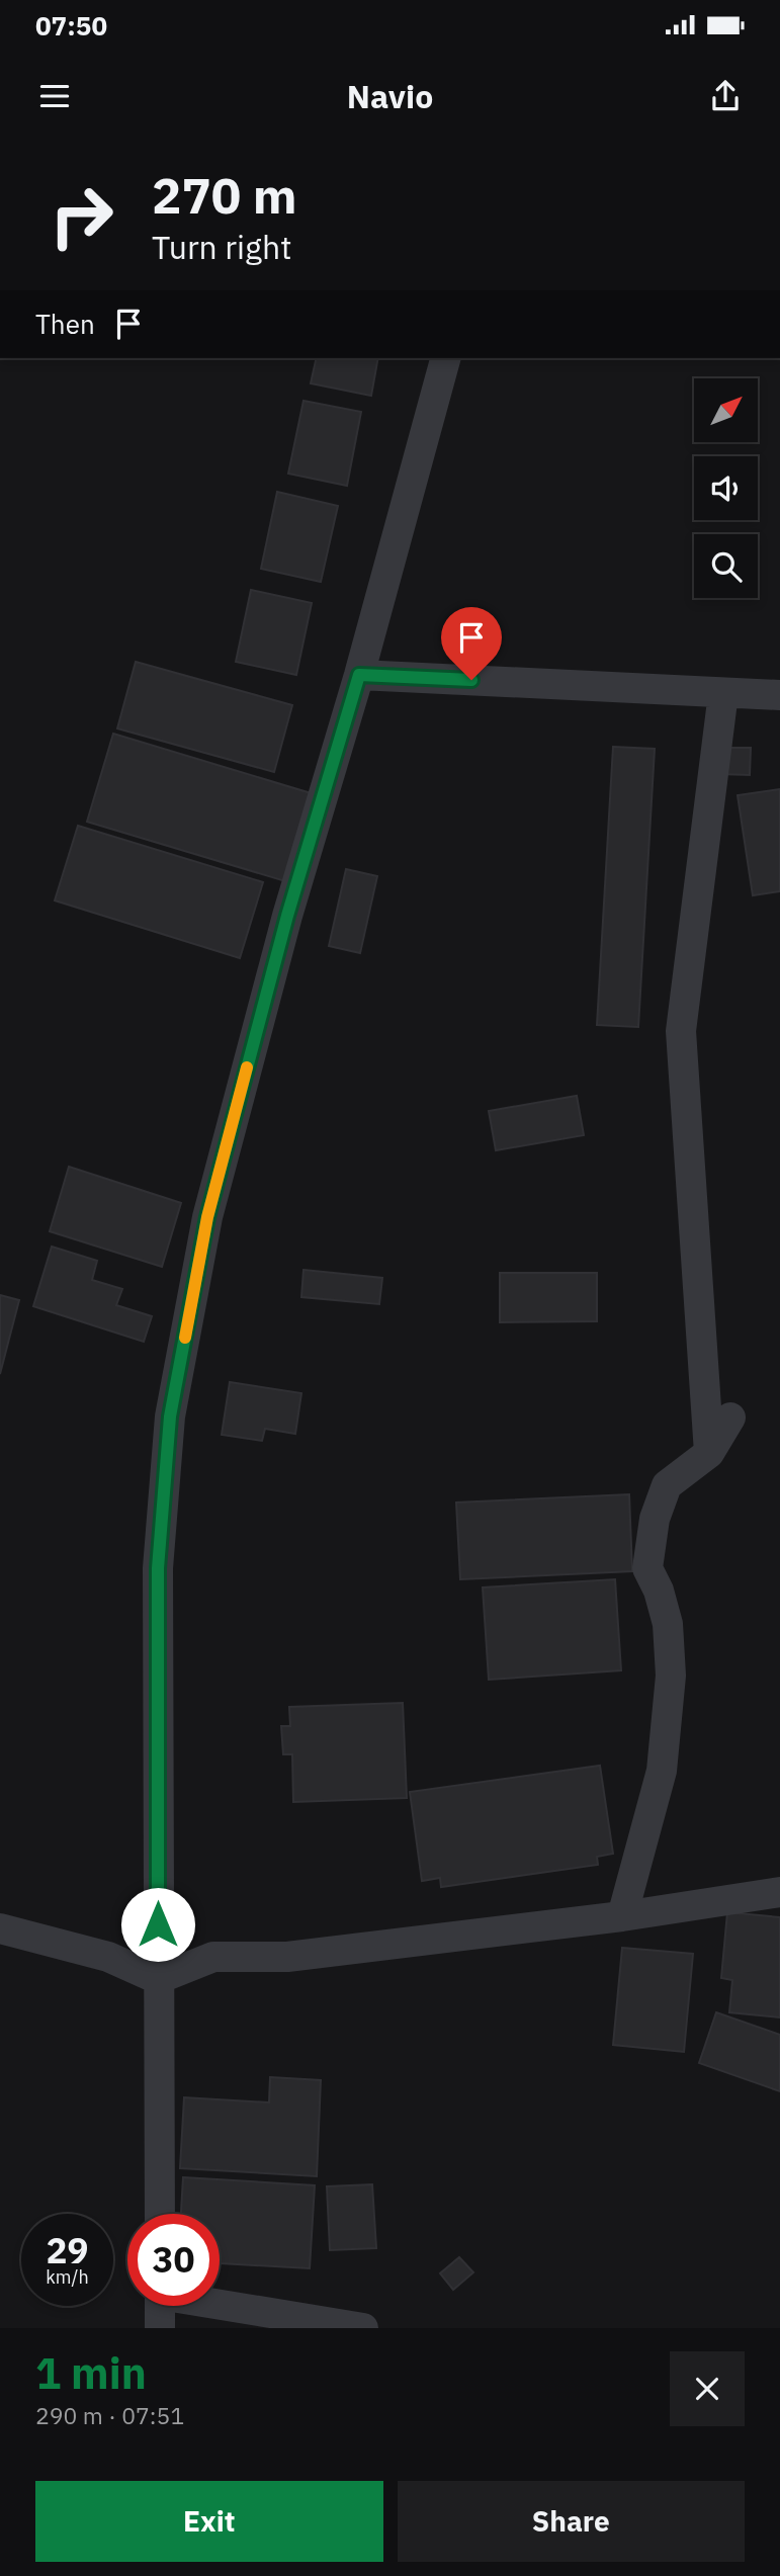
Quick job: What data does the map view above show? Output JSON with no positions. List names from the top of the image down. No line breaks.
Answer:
{"north":"top right","page":{"status":"07:50","header":"Navio","turn":["270 m","Turn right"],"then":"Then","speed":"29 km/h","limit":"30","heading":["1 min","290 m · 07:51"],"buttons":["Exit","Share"]}}
